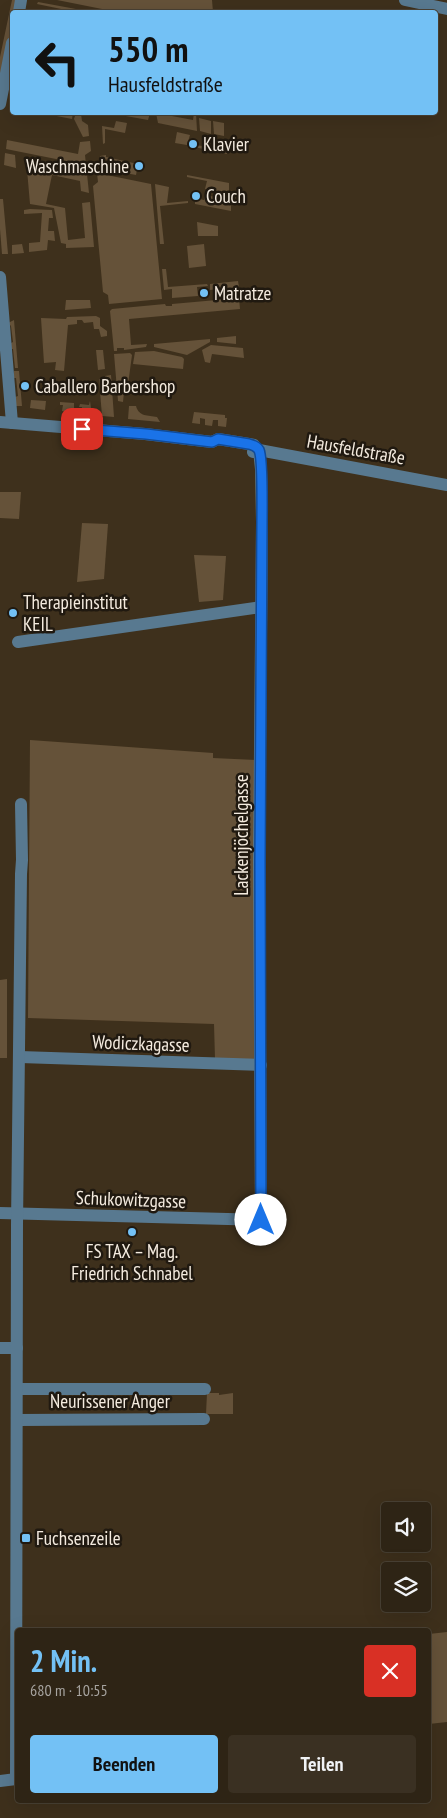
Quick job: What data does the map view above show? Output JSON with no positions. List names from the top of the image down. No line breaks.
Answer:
{"streets":{"street":["Hausfeldstraße","Lackenjöchelgasse","Wodiczkagasse","Schukowitzgasse","Neurissener Anger"]},"crossings":[["Hausfeldstraße","Lackenjöchelgasse"],["Lackenjöchelgasse","Wodiczkagasse"],["Lackenjöchelgasse","Schukowitzgasse"]],"places":{"other":["Klavier","Waschmaschine","Couch","Matratze","Caballero Barbershop","Therapieinstitut KEIL","FS TAX – Mag. Friedrich Schnabel"],"transit":["Fuchsenzeile"]},"page":{"turn":["550 m","Hausfeldstraße"],"heading":["2 Min.","680 m · 10:55"],"buttons":["Beenden","Teilen"]}}
